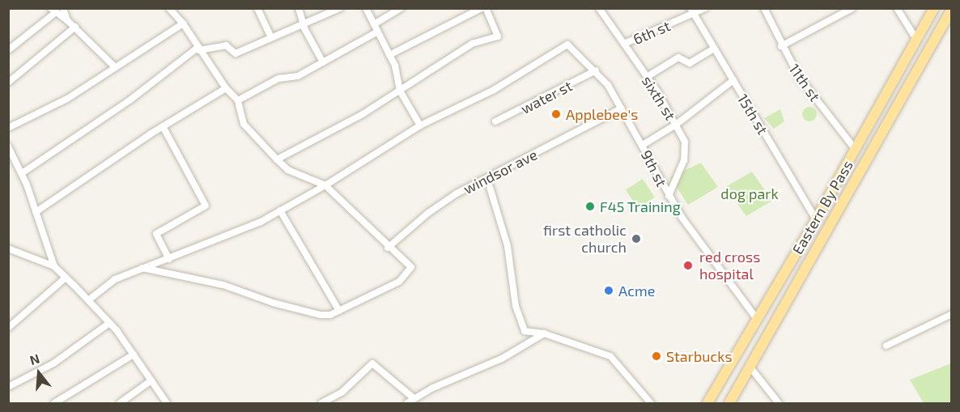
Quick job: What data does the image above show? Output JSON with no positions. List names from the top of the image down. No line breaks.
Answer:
{"streets":{"main road":["Eastern By Pass"],"street":["6th st","11th st","water st","sixth st","15th st","9th st","windsor ave"]},"crossings":[["6th st","sixth st"],["6th st","15th st"],["11th st","Eastern By Pass"],["water st","9th st"],["sixth st","9th st"],["15th st","Eastern By Pass"],["9th st","windsor ave"],["9th st","Eastern By Pass"]],"parks":["dog park"],"places":["Applebee's","F45 Training","first catholic church","red cross hospital","Acme","Starbucks"],"north":"top"}
